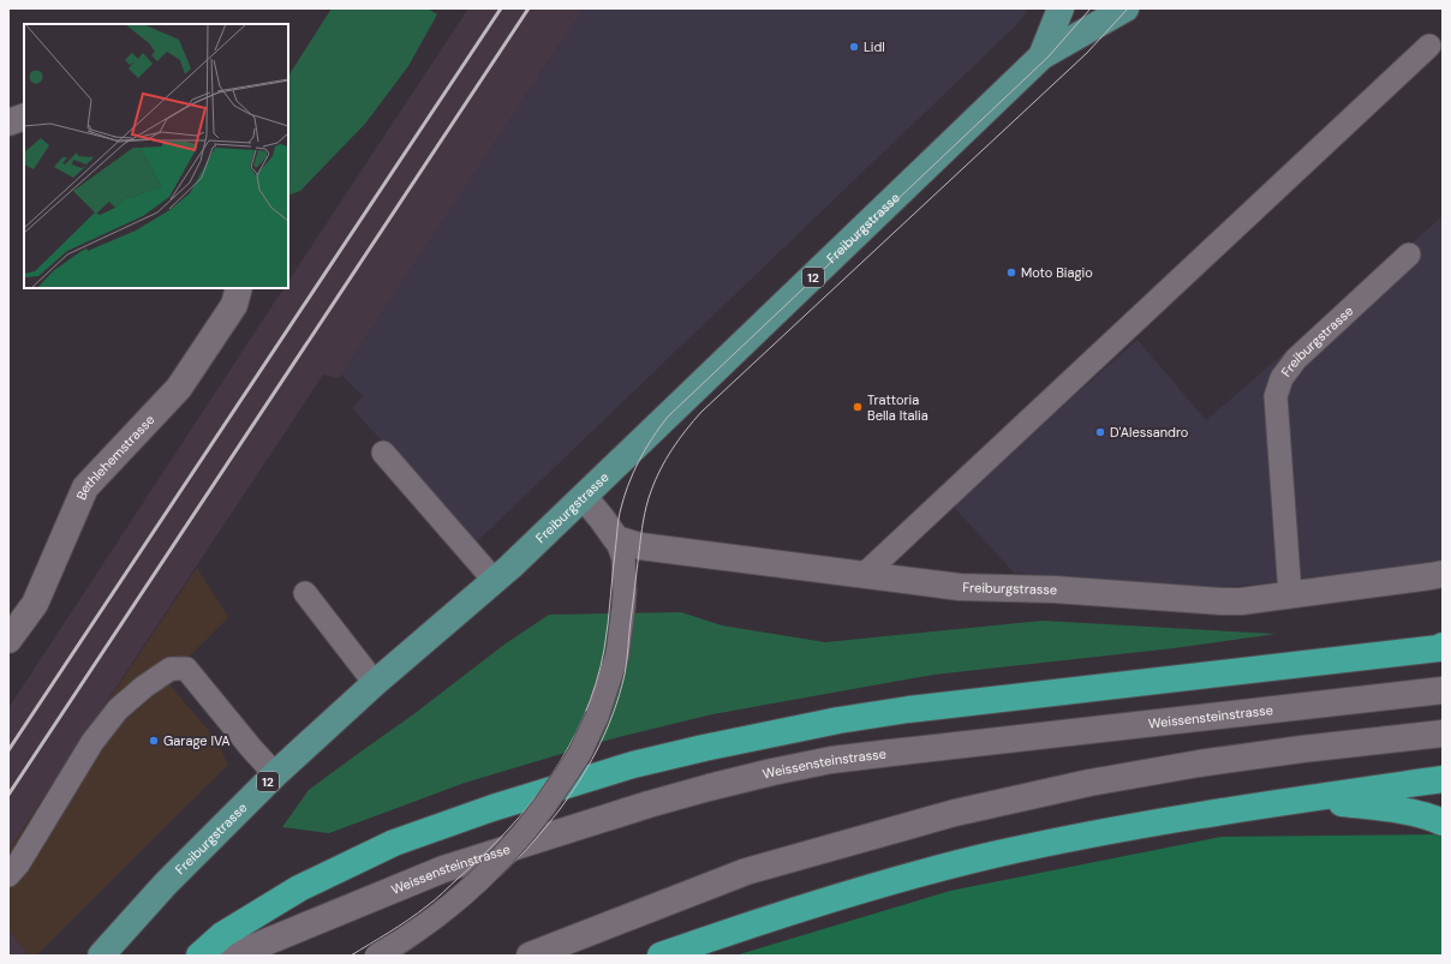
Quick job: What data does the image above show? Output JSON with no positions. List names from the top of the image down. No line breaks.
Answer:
{"streets":{"main road":["Freiburgstrasse","12","Bethlehemstrasse","Weissensteinstrasse"]},"places":["Lidl","Moto Biagio","Trattoria Bella Italia","D'Alessandro","Garage IVA"]}
